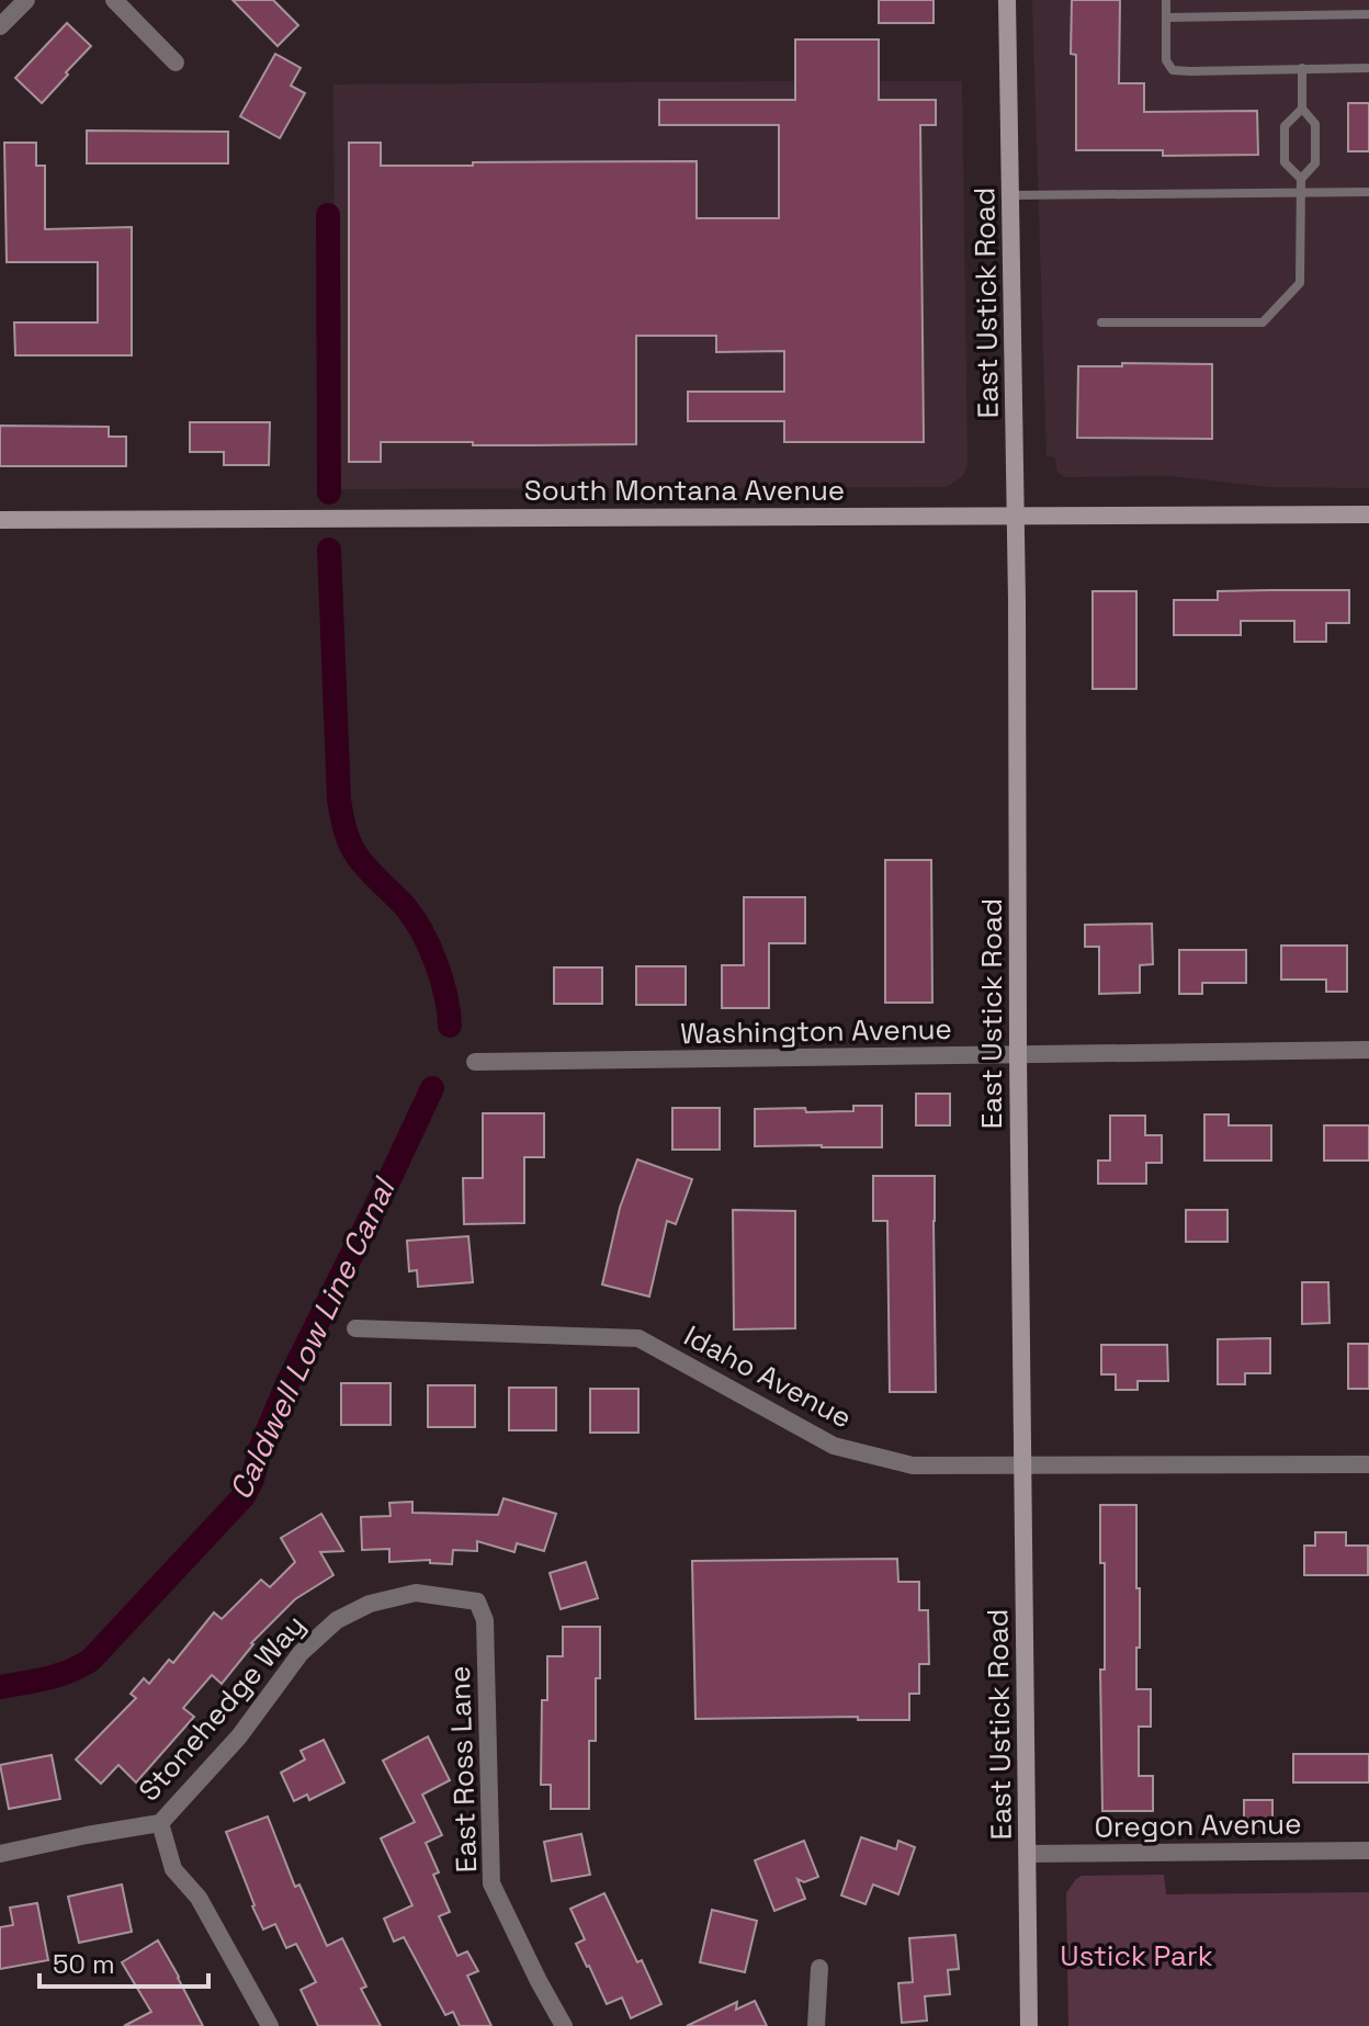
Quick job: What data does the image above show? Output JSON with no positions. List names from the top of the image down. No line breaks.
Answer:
{"streets":{"main road":["East Ustick Road","South Montana Avenue"],"street":["Washington Avenue","Idaho Avenue","Stonehedge Way","East Ross Lane","Oregon Avenue"]},"crossings":[["East Ustick Road","South Montana Avenue"],["East Ustick Road","Washington Avenue"],["East Ustick Road","Idaho Avenue"],["East Ustick Road","Oregon Avenue"],["Stonehedge Way","East Ross Lane"]],"water":["Caldwell Low Line Canal"],"parks":["Ustick Park"],"scale_bar":"50 m"}
